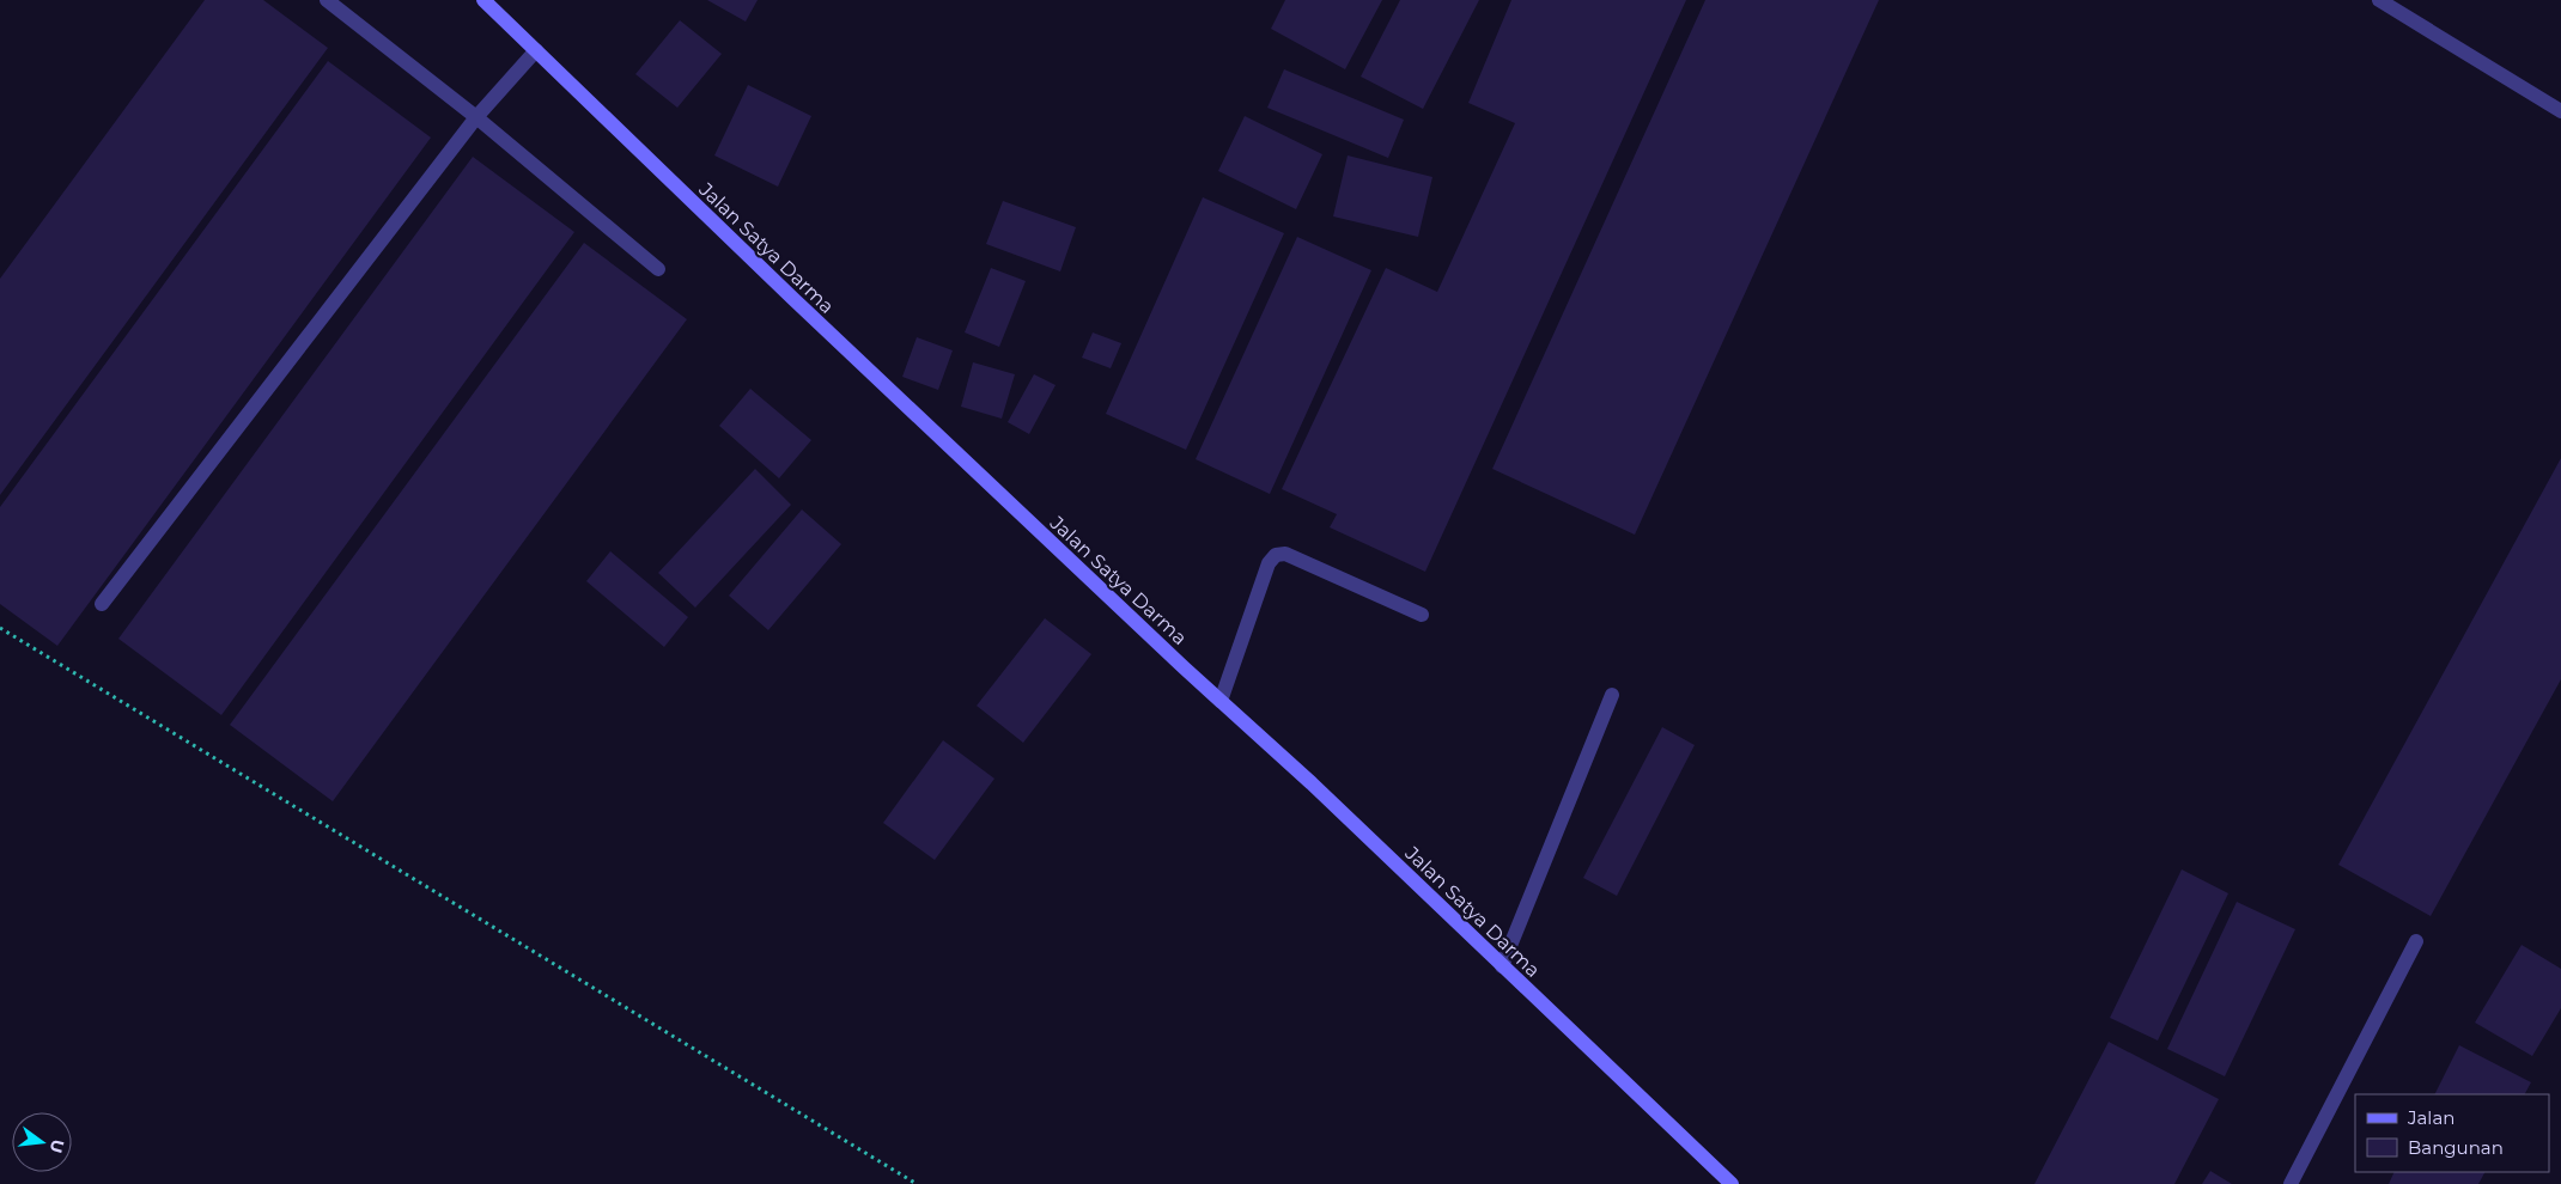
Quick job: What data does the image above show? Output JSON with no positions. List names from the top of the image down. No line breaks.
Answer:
{"streets":{"main road":["Jalan Satya Darma"]},"legend":["Jalan","Bangunan"],"north":"right"}
